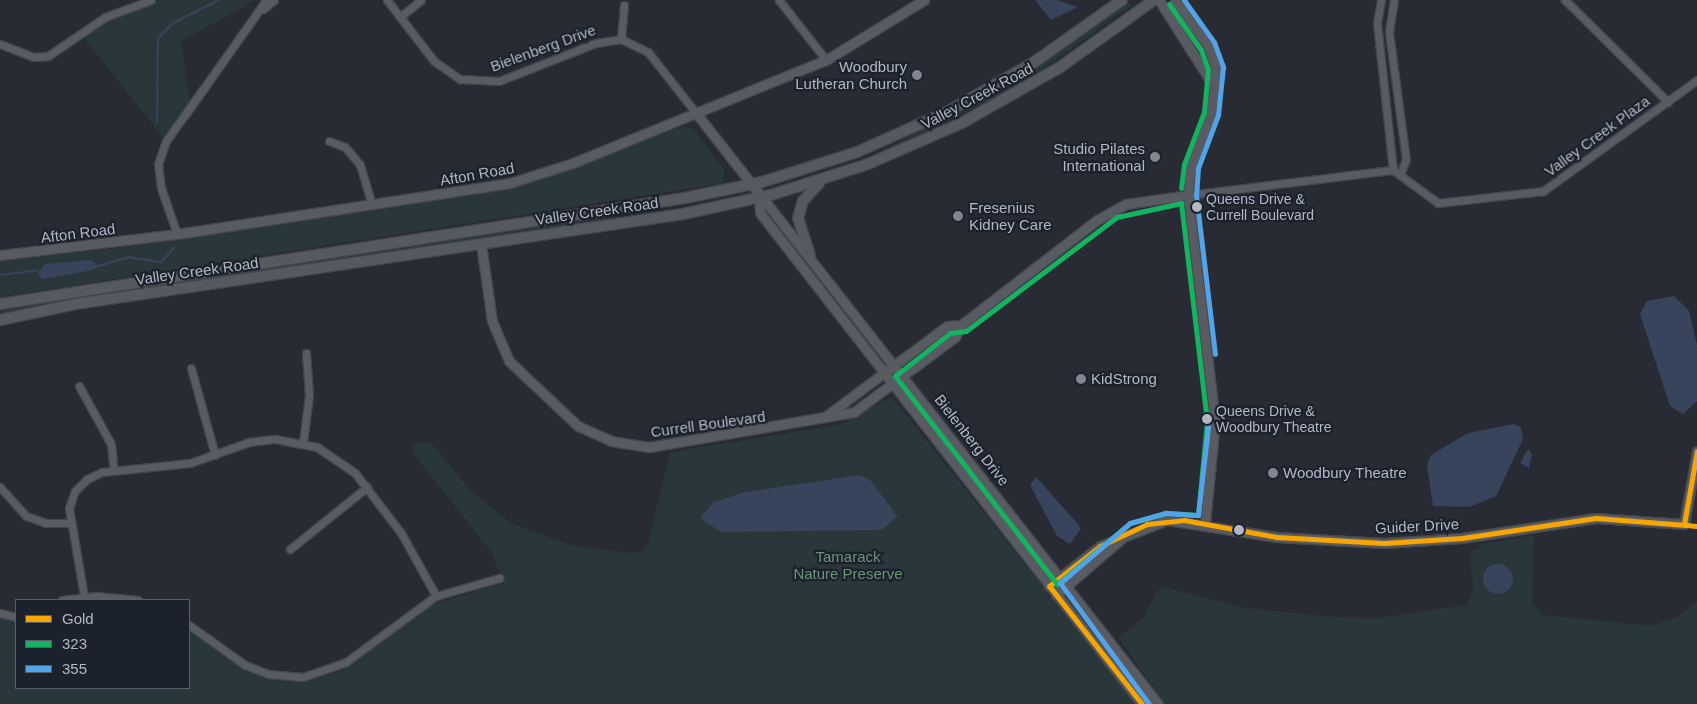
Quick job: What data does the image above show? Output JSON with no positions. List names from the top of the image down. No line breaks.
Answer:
{"streets":{"main road":["Valley Creek Road"],"street":["Bielenberg Drive","Valley Creek Plaza","Afton Road","Currell Boulevard","Guider Drive"]},"crossings":[["Bielenberg Drive","Valley Creek Road"],["Bielenberg Drive","Afton Road"],["Bielenberg Drive","Currell Boulevard"],["Bielenberg Drive","Guider Drive"],["Valley Creek Road","Currell Boulevard"]],"parks":["Tamarack Nature Preserve"],"places":["Woodbury Lutheran Church","Studio Pilates International","Queens Drive & Currell Boulevard","Fresenius Kidney Care","KidStrong","Queens Drive & Woodbury Theatre","Woodbury Theatre"],"lines":["transit line 355","transit line 323","transit line Gold"],"legend":["Gold","323","355"]}
